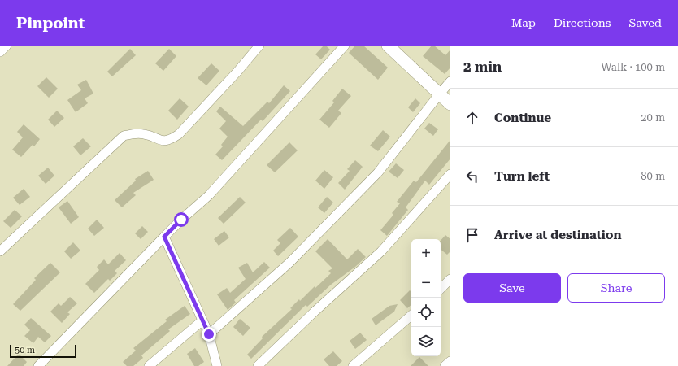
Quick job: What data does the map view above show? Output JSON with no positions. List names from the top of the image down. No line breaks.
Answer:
{"scale_bar":"50 m","page":{"header":"Pinpoint","nav":["Map","Directions","Saved"],"heading":["2 min","Walk · 100 m"],"list":[["Continue","20 m"],["Turn left","80 m"],"Arrive at destination"],"map_buttons":["+","−"],"buttons":["Save","Share"],"scale":"50 m"}}
